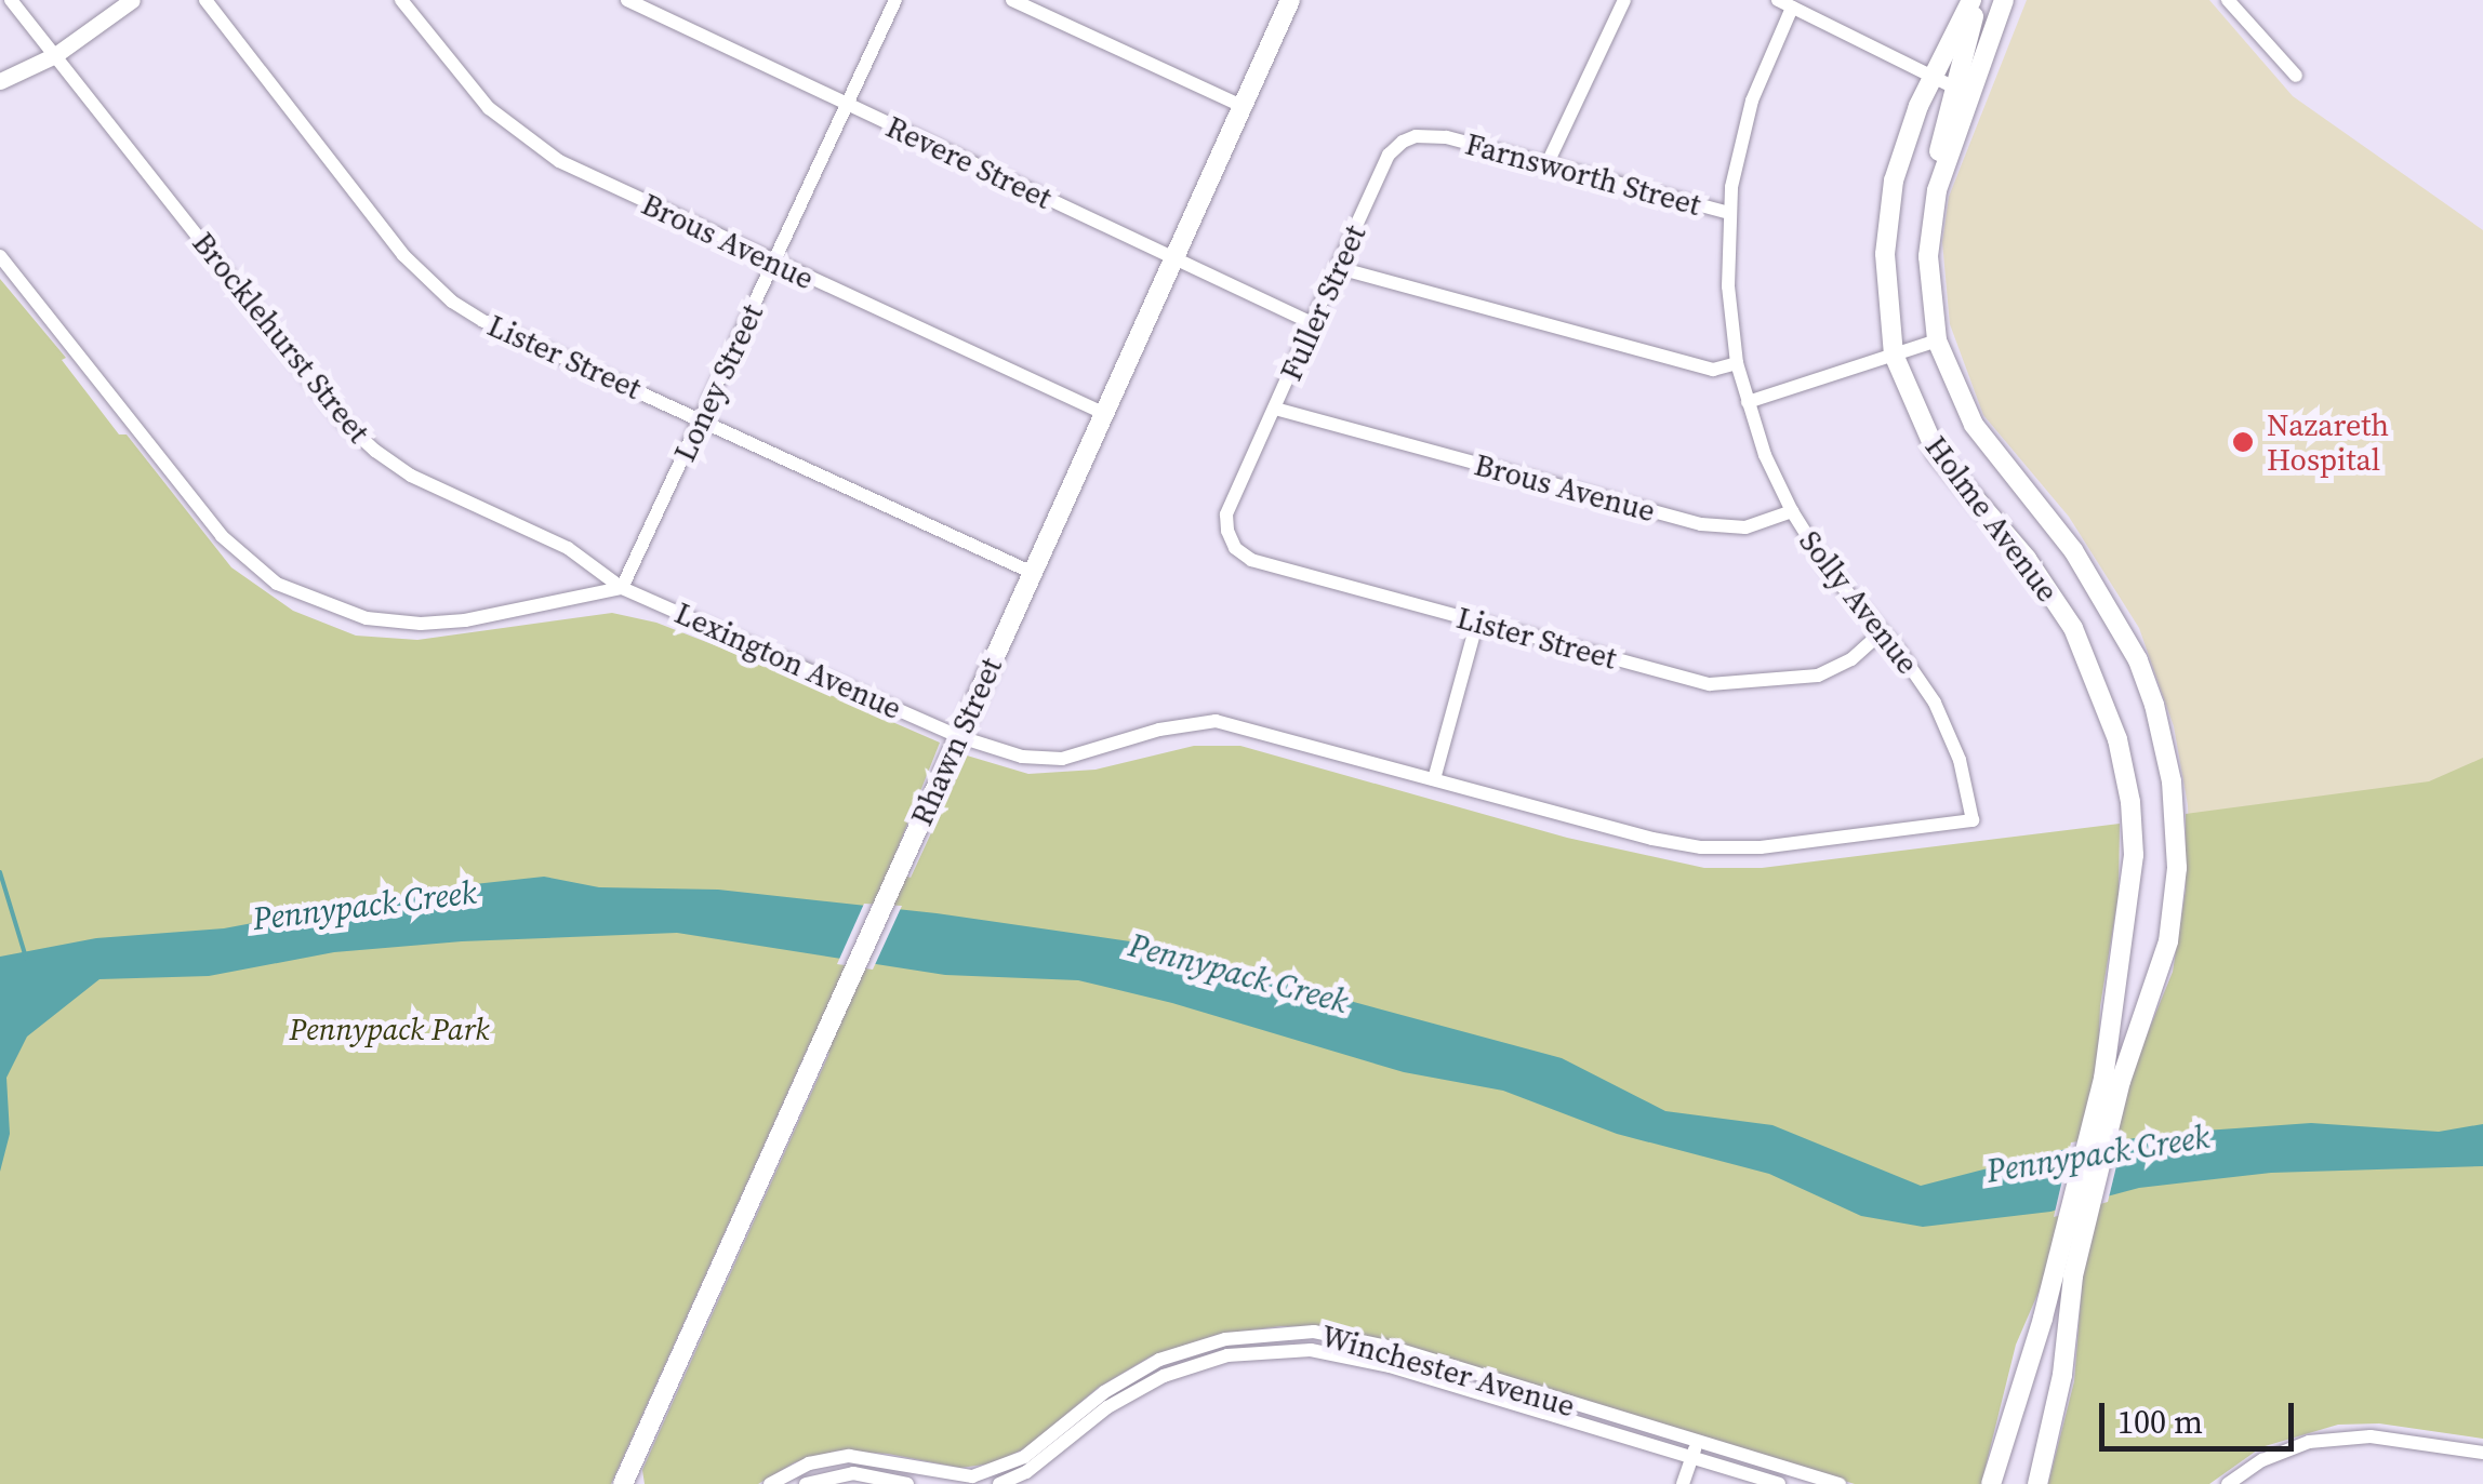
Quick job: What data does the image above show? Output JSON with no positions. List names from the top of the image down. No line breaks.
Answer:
{"streets":{"main road":["Holme Avenue","Rhawn Street"],"street":["Revere Street","Farnsworth Street","Brous Avenue","Fuller Street","Brocklehurst Street","Lister Street","Loney Street","Solly Avenue","Lexington Avenue","Winchester Avenue"]},"crossings":[["Revere Street","Fuller Street"],["Revere Street","Loney Street"],["Revere Street","Rhawn Street"],["Farnsworth Street","Fuller Street"],["Farnsworth Street","Solly Avenue"],["Brous Avenue","Fuller Street"],["Brous Avenue","Loney Street"],["Brous Avenue","Solly Avenue"],["Brous Avenue","Rhawn Street"],["Fuller Street","Lister Street"],["Brocklehurst Street","Loney Street"],["Brocklehurst Street","Lexington Avenue"],["Lister Street","Loney Street"],["Lister Street","Solly Avenue"],["Lister Street","Rhawn Street"],["Loney Street","Lexington Avenue"],["Solly Avenue","Lexington Avenue"],["Lexington Avenue","Rhawn Street"]],"water":["Pennypack Creek"],"parks":["Pennypack Park"],"places":["Nazareth Hospital"],"scale_bar":"100 m"}
